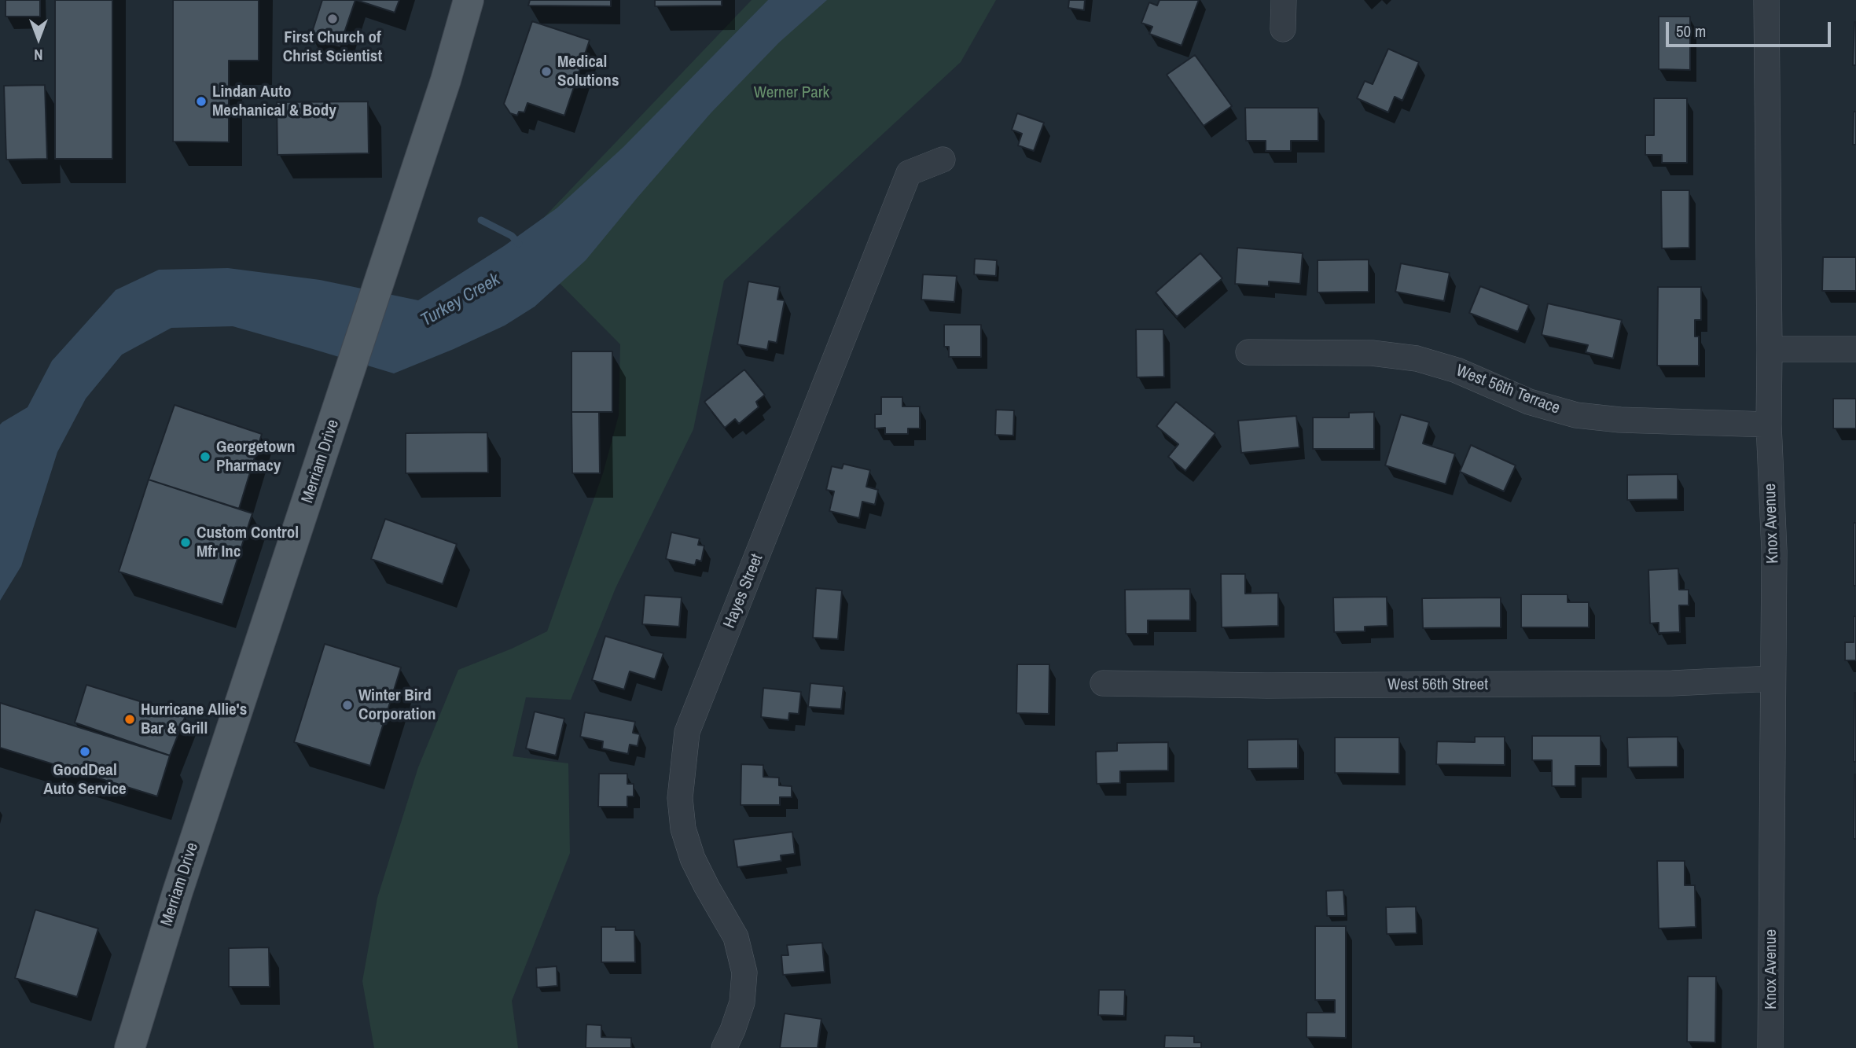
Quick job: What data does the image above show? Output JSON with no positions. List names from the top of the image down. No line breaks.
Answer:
{"streets":{"main road":["Merriam Drive"],"street":["West 56th Terrace","Knox Avenue","Hayes Street","West 56th Street"]},"crossings":[["West 56th Terrace","Knox Avenue"],["Knox Avenue","West 56th Street"]],"water":["Turkey Creek"],"parks":["Werner Park"],"places":["First Church of Christ Scientist","Medical Solutions","Lindan Auto Mechanical & Body","Georgetown Pharmacy","Custom Control Mfr Inc","Winter Bird Corporation","Hurricane Allie's Bar & Grill","GoodDeal Auto Service"],"scale_bar":"50 m","north":"bottom"}
